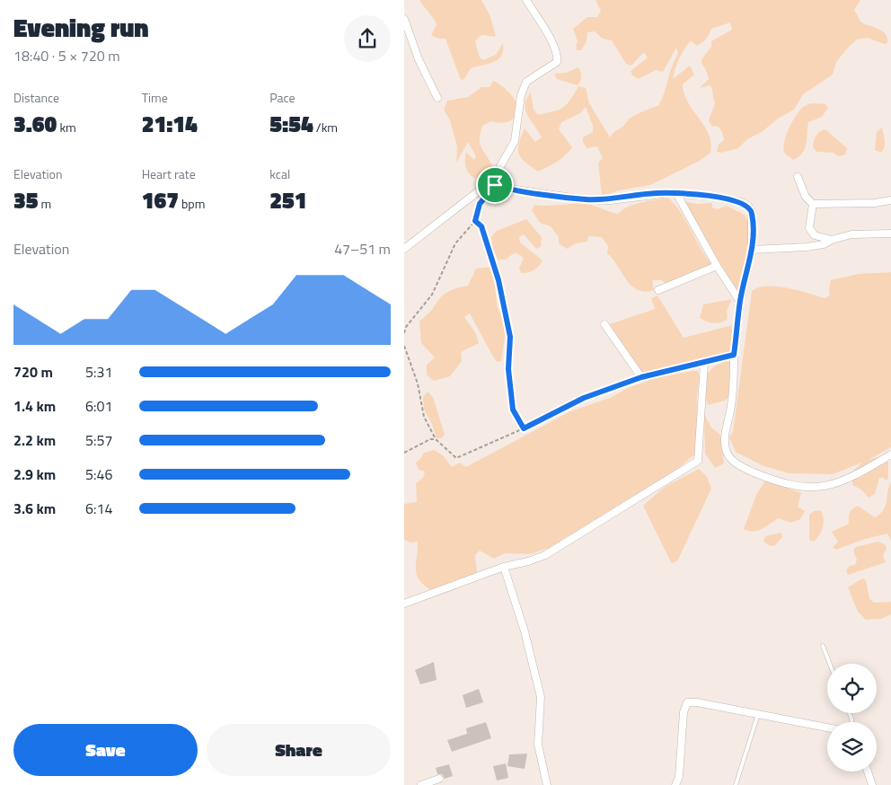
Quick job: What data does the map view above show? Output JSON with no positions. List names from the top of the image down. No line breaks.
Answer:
{"page":{"heading":["Evening run","18:40 · 5 × 720 m"],"stats":[["Distance","3.60 km"],["Time","21:14"],["Pace","5:54 /km"],["Elevation","35 m"],["Heart rate","167 bpm"],["kcal","251"]],"chart":["Elevation","47–51 m"],"list":[{"name":"720 m","note":"5:31"},{"name":"1.4 km","note":"6:01"},{"name":"2.2 km","note":"5:57"},{"name":"2.9 km","note":"5:46"},{"name":"3.6 km","note":"6:14"}],"buttons":["Save","Share"]}}
